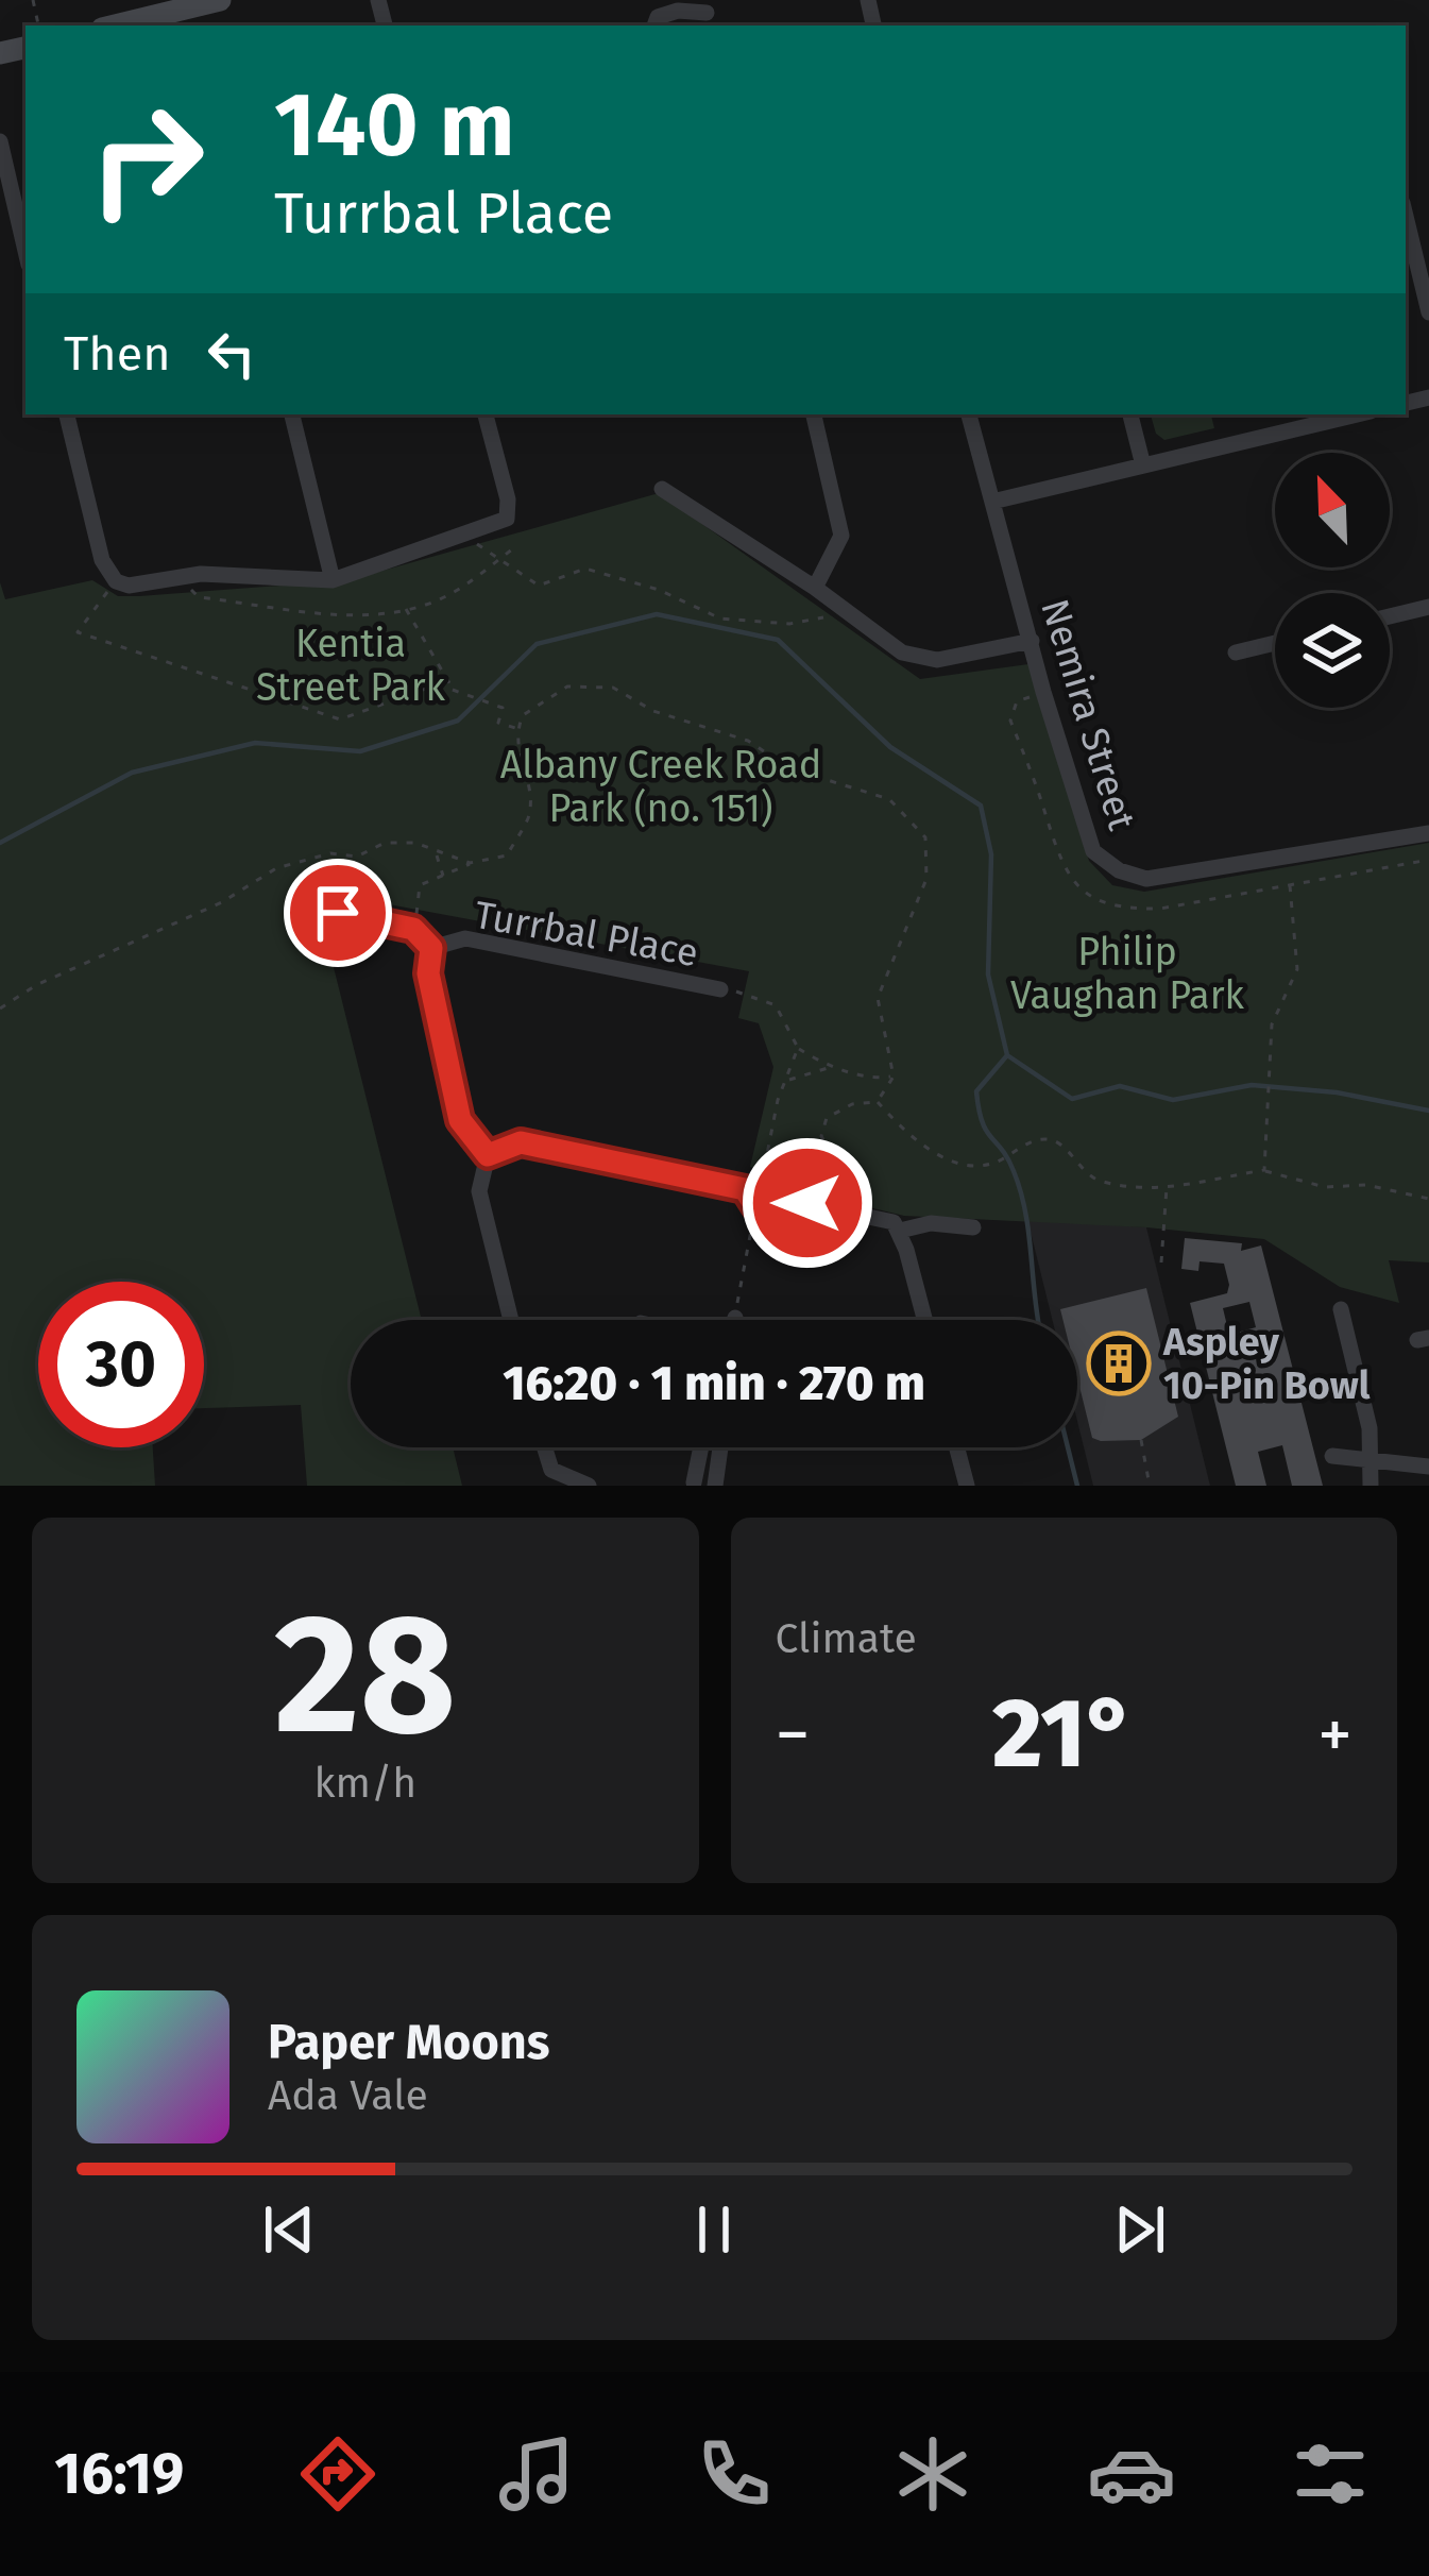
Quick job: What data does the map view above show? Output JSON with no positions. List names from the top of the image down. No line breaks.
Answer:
{"streets":{"street":["Nemira Street","Turrbal Place"]},"parks":["Kentia Street Park","Albany Creek Road Park (no. 151)","Philip Vaughan Park"],"places":{"building":["Aspley 10-Pin Bowl"]},"north":"top left","page":{"turn":["140 m","Turrbal Place"],"then":"Then","limit":"30","trip":"16:20 · 1 min · 270 m","tile":[["28","km/h"],"Climate"],"heat":["−","21°","+"],"song":["Paper Moons","Ada Vale"],"tabs":"16:19"}}
